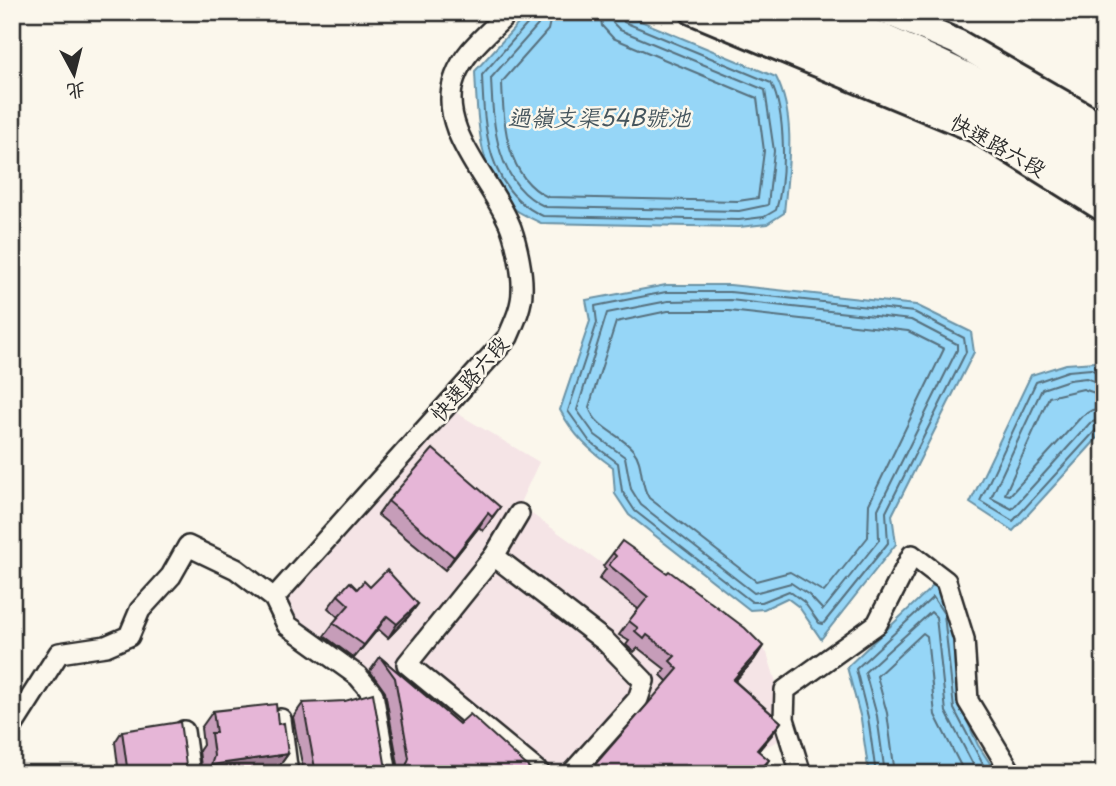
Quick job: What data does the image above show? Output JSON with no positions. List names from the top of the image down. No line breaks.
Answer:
{"streets":{"main road":["快速路六段"]},"water":["過嶺支渠54B號池"],"north":"bottom"}
